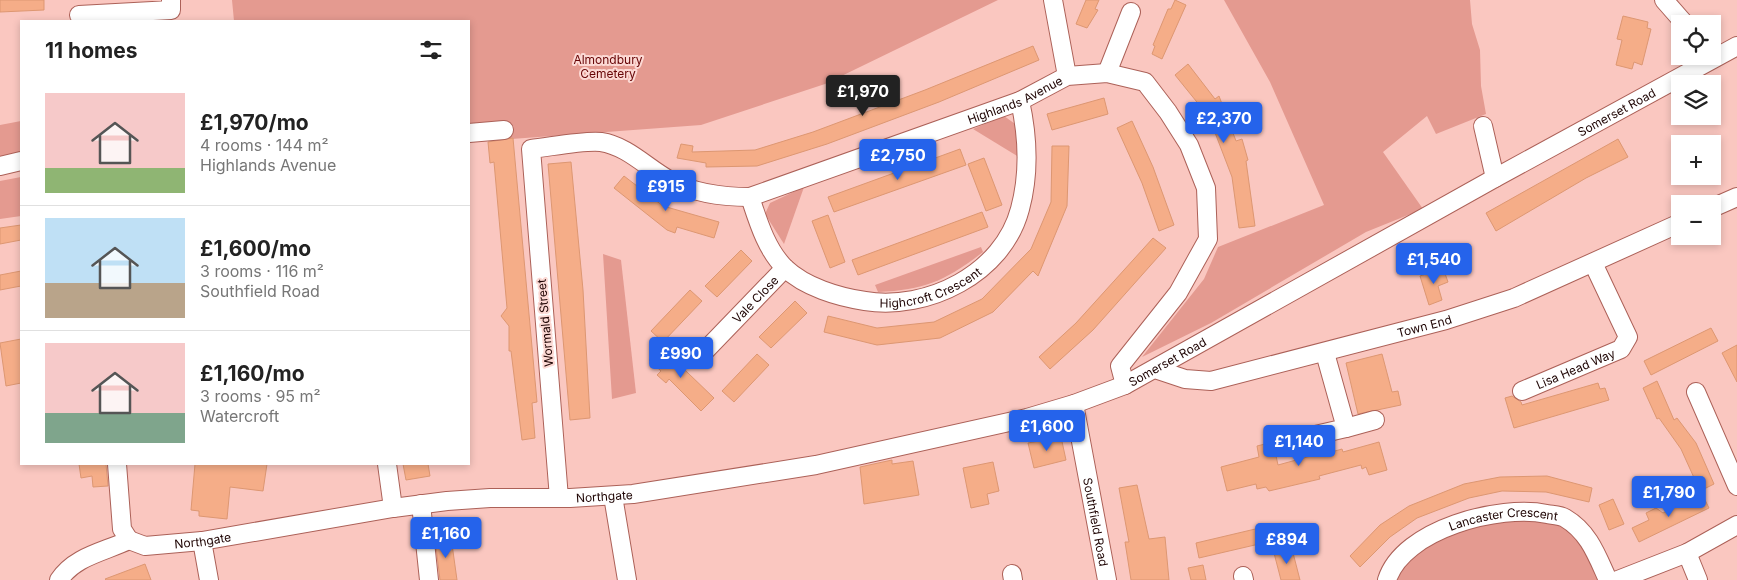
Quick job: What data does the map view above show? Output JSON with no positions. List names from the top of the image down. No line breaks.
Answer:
{"streets":{"street":["Highlands Avenue","Somerset Road","Highcroft Crescent","Vale Close","Wormald Street","Town End","Lisa Head Way","Northgate","Southfield Road","Lancaster Crescent"]},"crossings":[["Highlands Avenue","Somerset Road"],["Highlands Avenue","Highcroft Crescent"],["Highlands Avenue","Wormald Street"],["Somerset Road","Town End"],["Somerset Road","Northgate"],["Somerset Road","Southfield Road"],["Highcroft Crescent","Vale Close"],["Wormald Street","Northgate"],["Town End","Lisa Head Way"],["Northgate","Southfield Road"]],"parks":["Almondbury Cemetery"],"page":{"map_buttons":["+","−"],"heading":"11 homes","price":["£1,970","£2,370","£2,750","£915","£1,540","£990","£1,600","£1,140","£1,790","£1,160","£894"],"list":[{"name":"£1,970/mo","note":"4 rooms · 144 m² · Highlands Avenue"},{"name":"£1,600/mo","note":"3 rooms · 116 m² · Southfield Road"},{"name":"£1,160/mo","note":"3 rooms · 95 m² · Watercroft"}]}}
